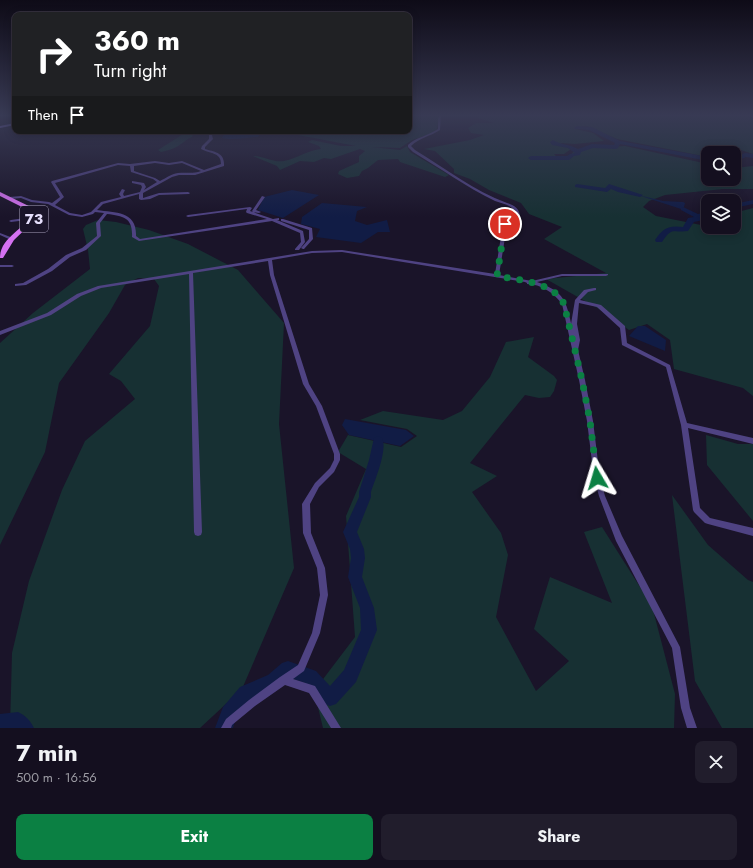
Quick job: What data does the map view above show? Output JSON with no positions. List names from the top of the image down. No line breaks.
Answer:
{"streets":{"main road":["73"]},"page":{"turn":["360 m","Turn right"],"then":"Then","heading":["7 min","500 m · 16:56"],"buttons":["Exit","Share"]}}
